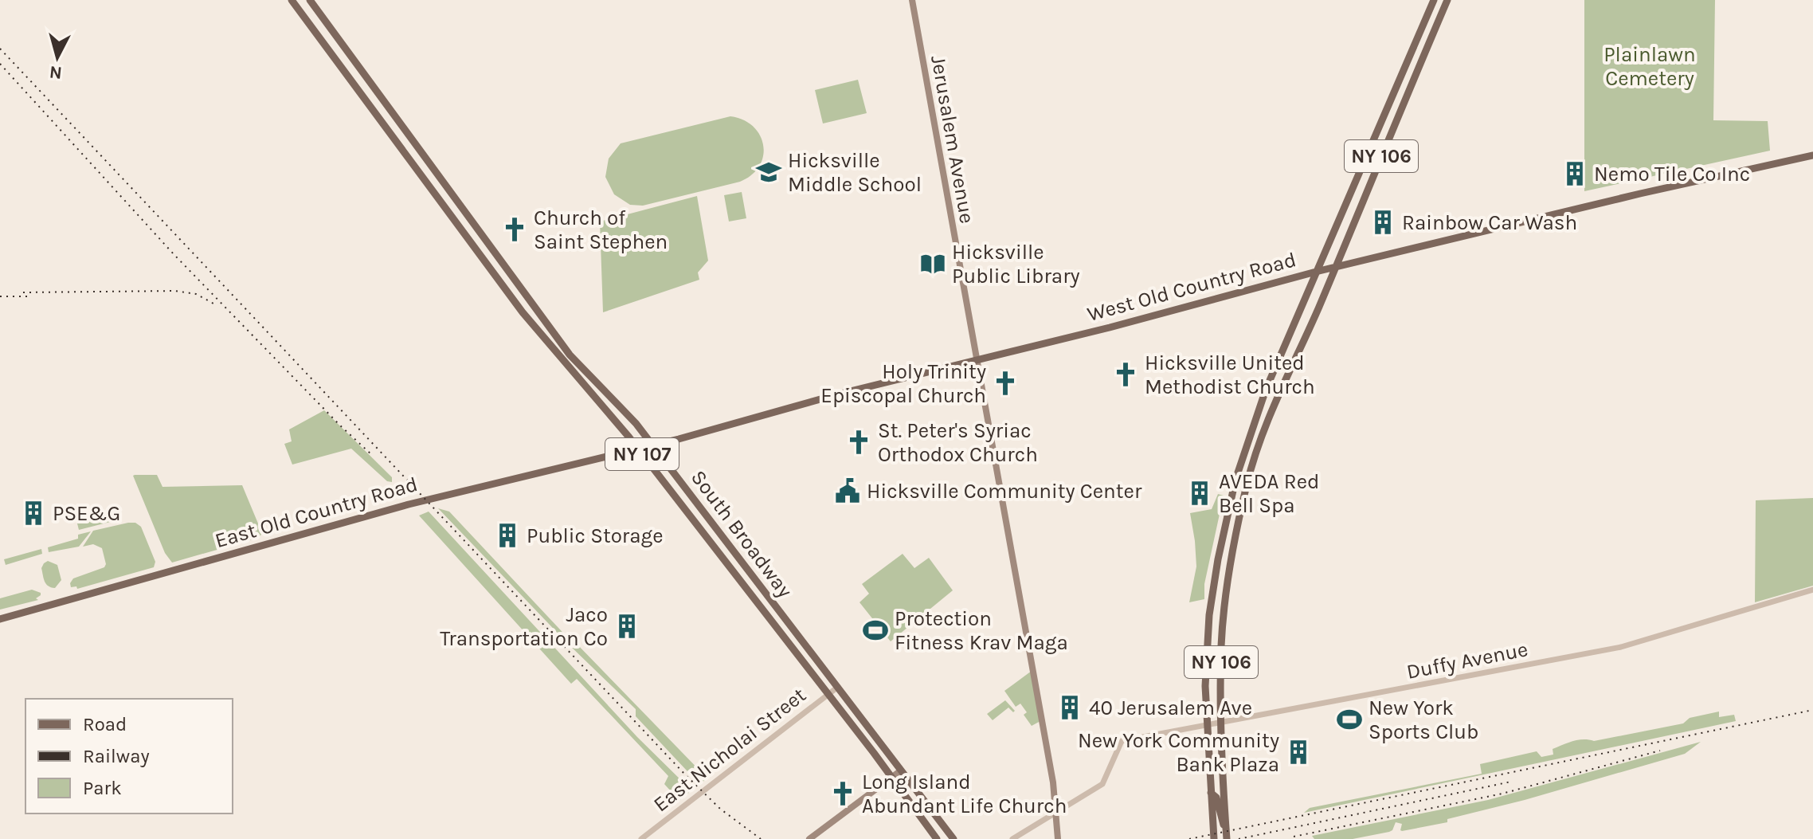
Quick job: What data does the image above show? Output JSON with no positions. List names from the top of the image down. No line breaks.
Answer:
{"streets":{"main road":["Jerusalem Avenue","NY 106","West Old Country Road","NY 107","East Old Country Road","South Broadway"],"street":["Duffy Avenue","East Nicholai Street"]},"crossings":[["Jerusalem Avenue","West Old Country Road"],["Jerusalem Avenue","Duffy Avenue"],["NY 106","West Old Country Road"],["NY 106","Duffy Avenue"],["West Old Country Road","East Old Country Road"],["West Old Country Road","South Broadway"],["East Old Country Road","South Broadway"],["South Broadway","East Nicholai Street"]],"parks":["Plainlawn Cemetery"],"places":{"school or university":["Hicksville Middle School"],"building":["Nemo Tile Co Inc","Rainbow Car Wash","AVEDA Red Bell Spa","PSE&G","Public Storage","Jaco Transportation Co","40 Jerusalem Ave","New York Community Bank Plaza"],"church":["Church of Saint Stephen","Hicksville United Methodist Church","Holy Trinity Episcopal Church","St. Peter's Syriac Orthodox Church","Long Island Abundant Life Church"],"library":["Hicksville Public Library"],"public building":["Hicksville Community Center"],"sports":["Protection Fitness Krav Maga","New York Sports Club"]},"legend":["Road","Railway","Park"],"north":"bottom"}
